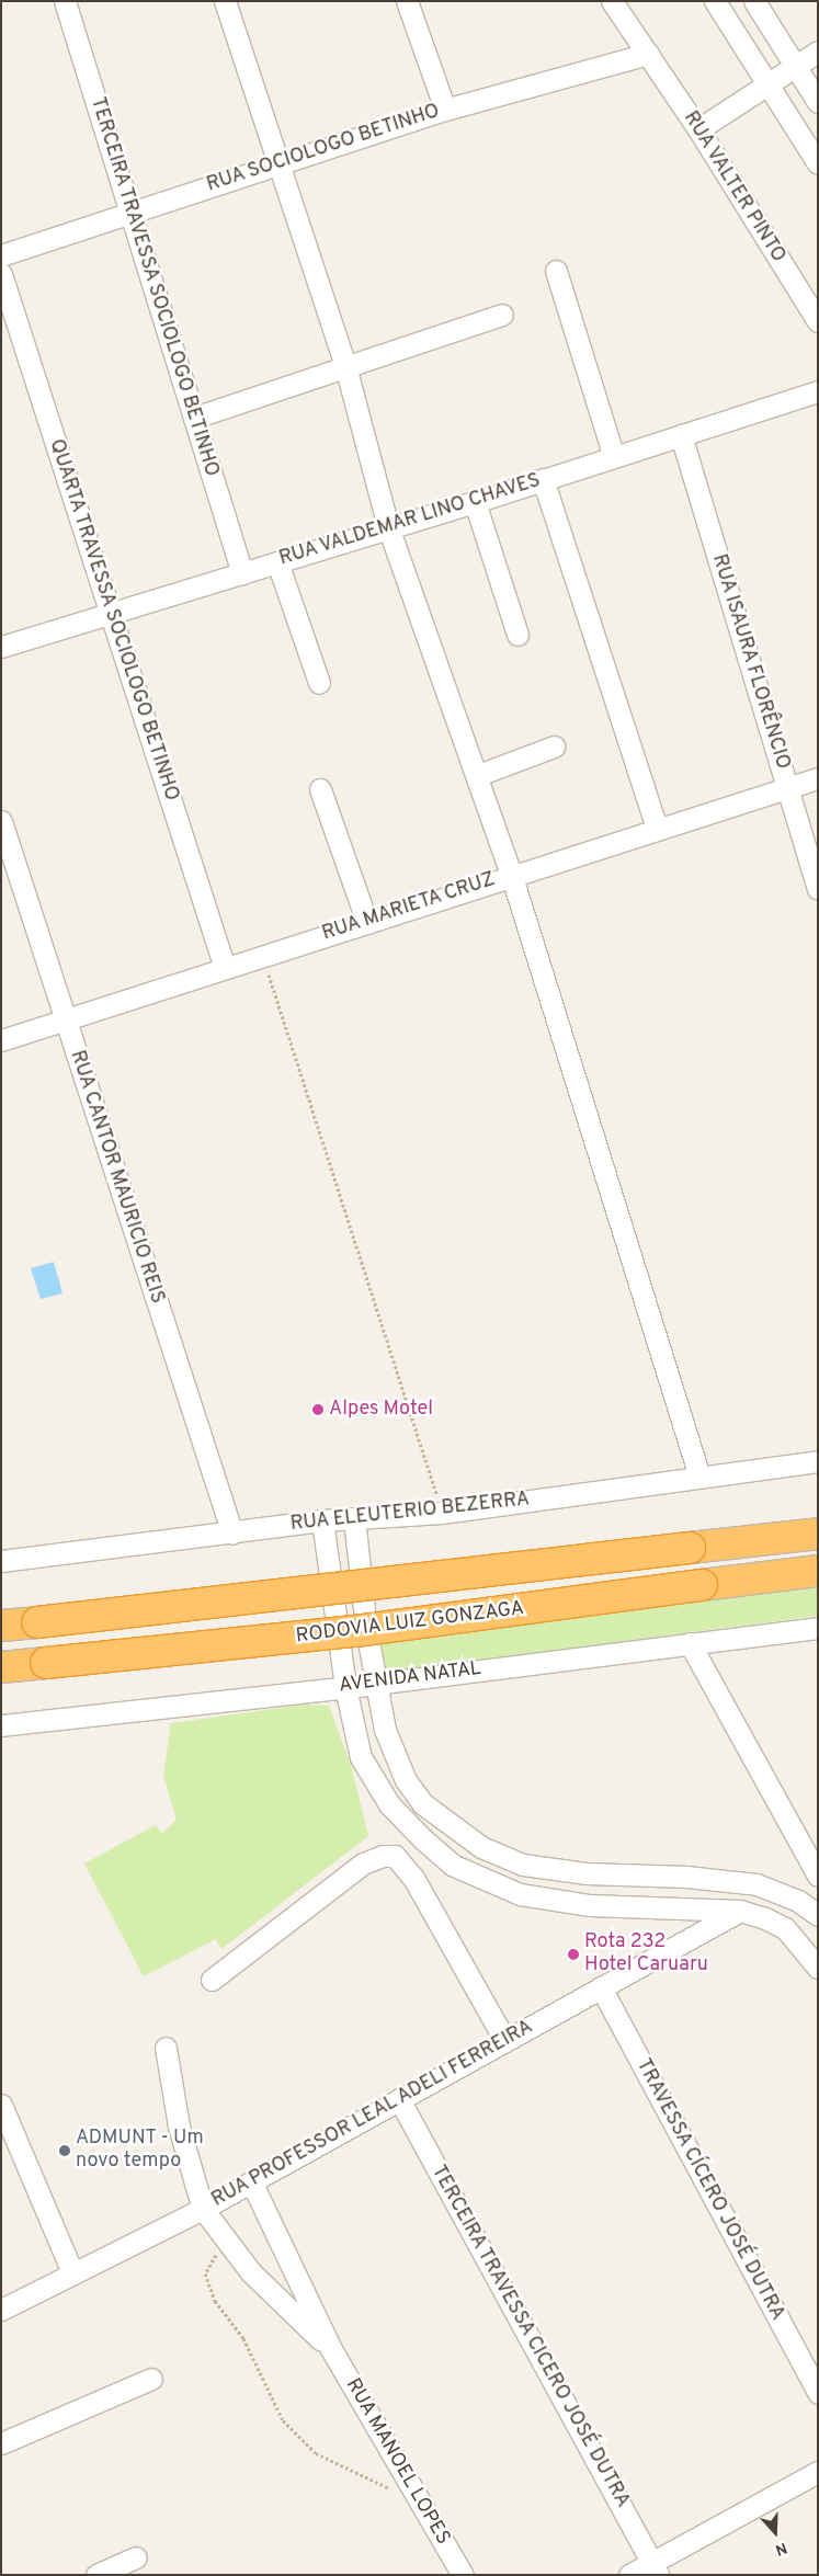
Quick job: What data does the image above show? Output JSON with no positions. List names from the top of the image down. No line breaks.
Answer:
{"streets":{"highway":["RODOVIA LUIZ GONZAGA"],"street":["RUA SOCIOLOGO BETINHO","RUA VALTER PINTO","TERCEIRA TRAVESSA SOCIOLOGO BETINHO","RUA VALDEMAR LINO CHAVES","QUARTA TRAVESSA SOCIOLOGO BETINHO","RUA ISAURA FLORÊNCIO","RUA MARIETA CRUZ","RUA CANTOR MAURICIO REIS","RUA ELEUTERIO BEZERRA","AVENIDA NATAL","RUA PROFESSOR LEAL ADELI FERREIRA","TRAVESSA CÍCERO JOSÉ DUTRA","TERCEIRA TRAVESSA CICERO JOSÉ DUTRA","RUA MANOEL LOPES"]},"crossings":[["RUA SOCIOLOGO BETINHO","RUA VALTER PINTO"],["RUA SOCIOLOGO BETINHO","TERCEIRA TRAVESSA SOCIOLOGO BETINHO"],["TERCEIRA TRAVESSA SOCIOLOGO BETINHO","RUA VALDEMAR LINO CHAVES"],["RUA VALDEMAR LINO CHAVES","QUARTA TRAVESSA SOCIOLOGO BETINHO"],["RUA VALDEMAR LINO CHAVES","RUA ISAURA FLORÊNCIO"],["QUARTA TRAVESSA SOCIOLOGO BETINHO","RUA MARIETA CRUZ"],["RUA ISAURA FLORÊNCIO","RUA MARIETA CRUZ"],["RUA MARIETA CRUZ","RUA CANTOR MAURICIO REIS"],["RUA CANTOR MAURICIO REIS","RUA ELEUTERIO BEZERRA"],["RUA PROFESSOR LEAL ADELI FERREIRA","TRAVESSA CÍCERO JOSÉ DUTRA"],["RUA PROFESSOR LEAL ADELI FERREIRA","TERCEIRA TRAVESSA CICERO JOSÉ DUTRA"],["RUA PROFESSOR LEAL ADELI FERREIRA","RUA MANOEL LOPES"]],"places":["Alpes Motel","Rota 232 Hotel Caruaru","ADMUNT - Um novo tempo"],"north":"bottom"}
